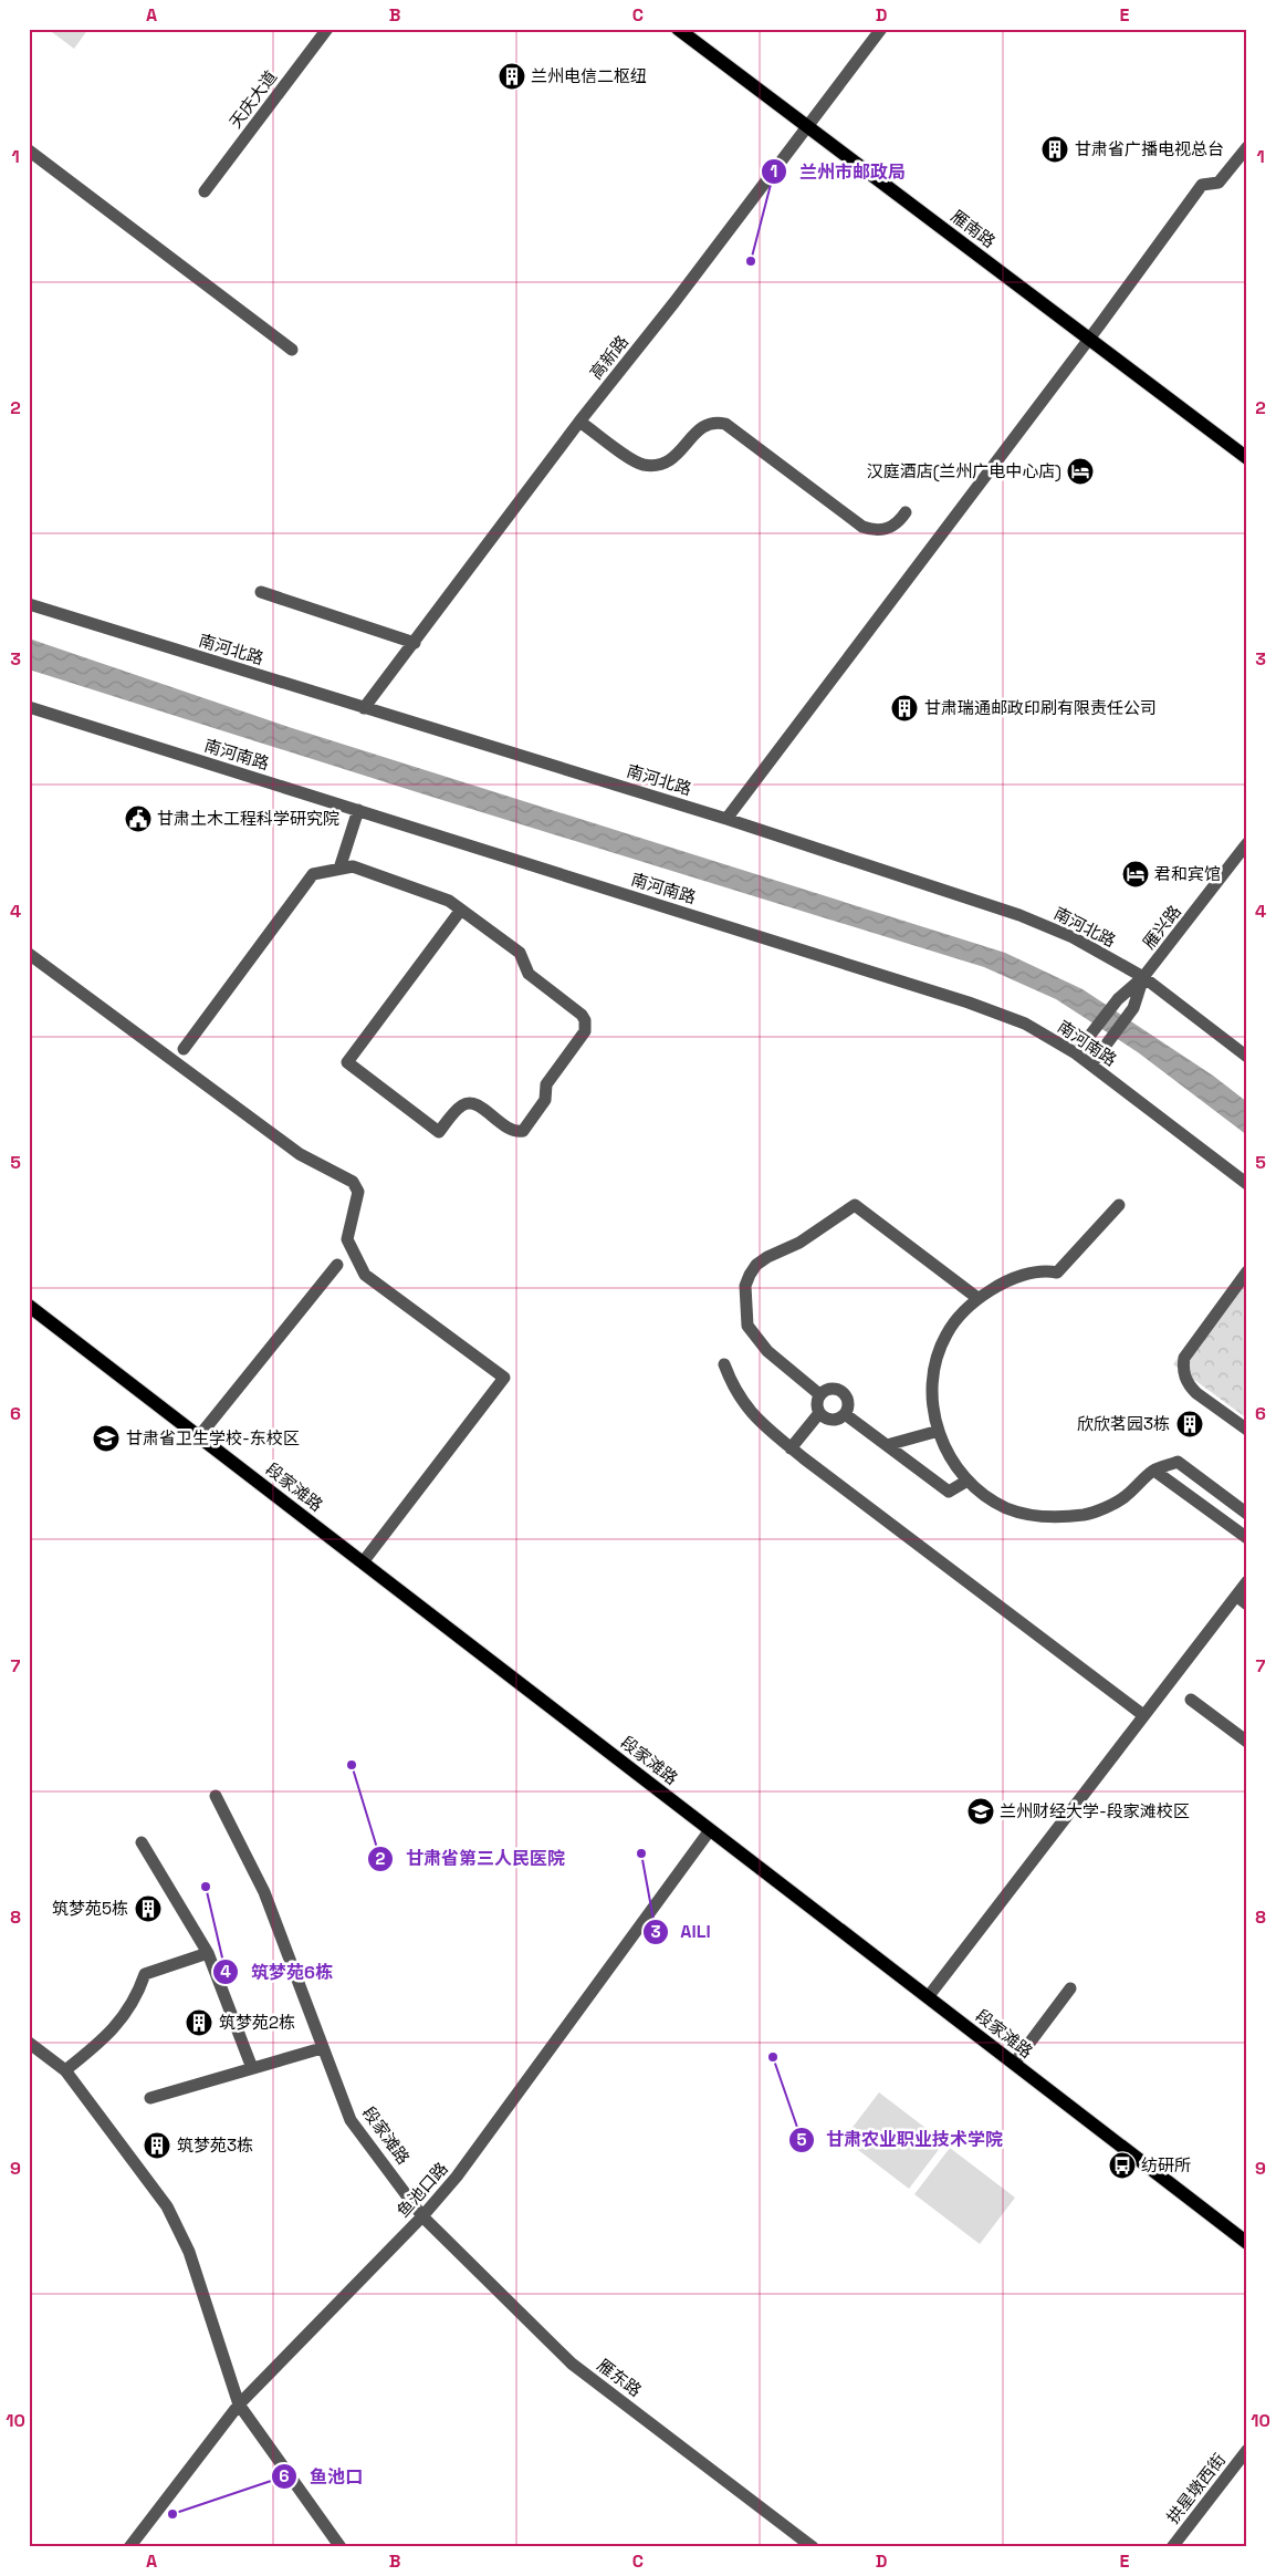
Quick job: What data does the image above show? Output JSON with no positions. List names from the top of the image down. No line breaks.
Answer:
{"streets":{"main road":["雁南路","段家滩路"],"street":["天庆大道","高新路","南河北路","南河南路","雁兴路","鱼池口路","雁东路","拱星墩西街"]},"crossings":[["雁南路","高新路"],["高新路","南河北路"],["南河北路","雁兴路"],["段家滩路","鱼池口路"],["段家滩路","雁东路"],["鱼池口路","雁东路"]],"places":{"building":["兰州电信二枢纽","甘肃省广播电视总台","甘肃瑞通邮政印刷有限责任公司","欣欣茗园3栋","筑梦苑5栋","筑梦苑2栋","筑梦苑3栋"],"other":["兰州市邮政局","甘肃省第三人民医院","AILI","筑梦苑6栋","甘肃农业职业技术学院","鱼池口"],"hotel":["汉庭酒店(兰州广电中心店)","君和宾馆"],"public building":["甘肃土木工程科学研究院"],"school or university":["甘肃省卫生学校-东校区","兰州财经大学-段家滩校区"],"bus stop":["纺研所"]},"grid":{"columns":["A","B","C","D","E"],"rows":["1","2","3","4","5","6","7","8","9","10"]}}
